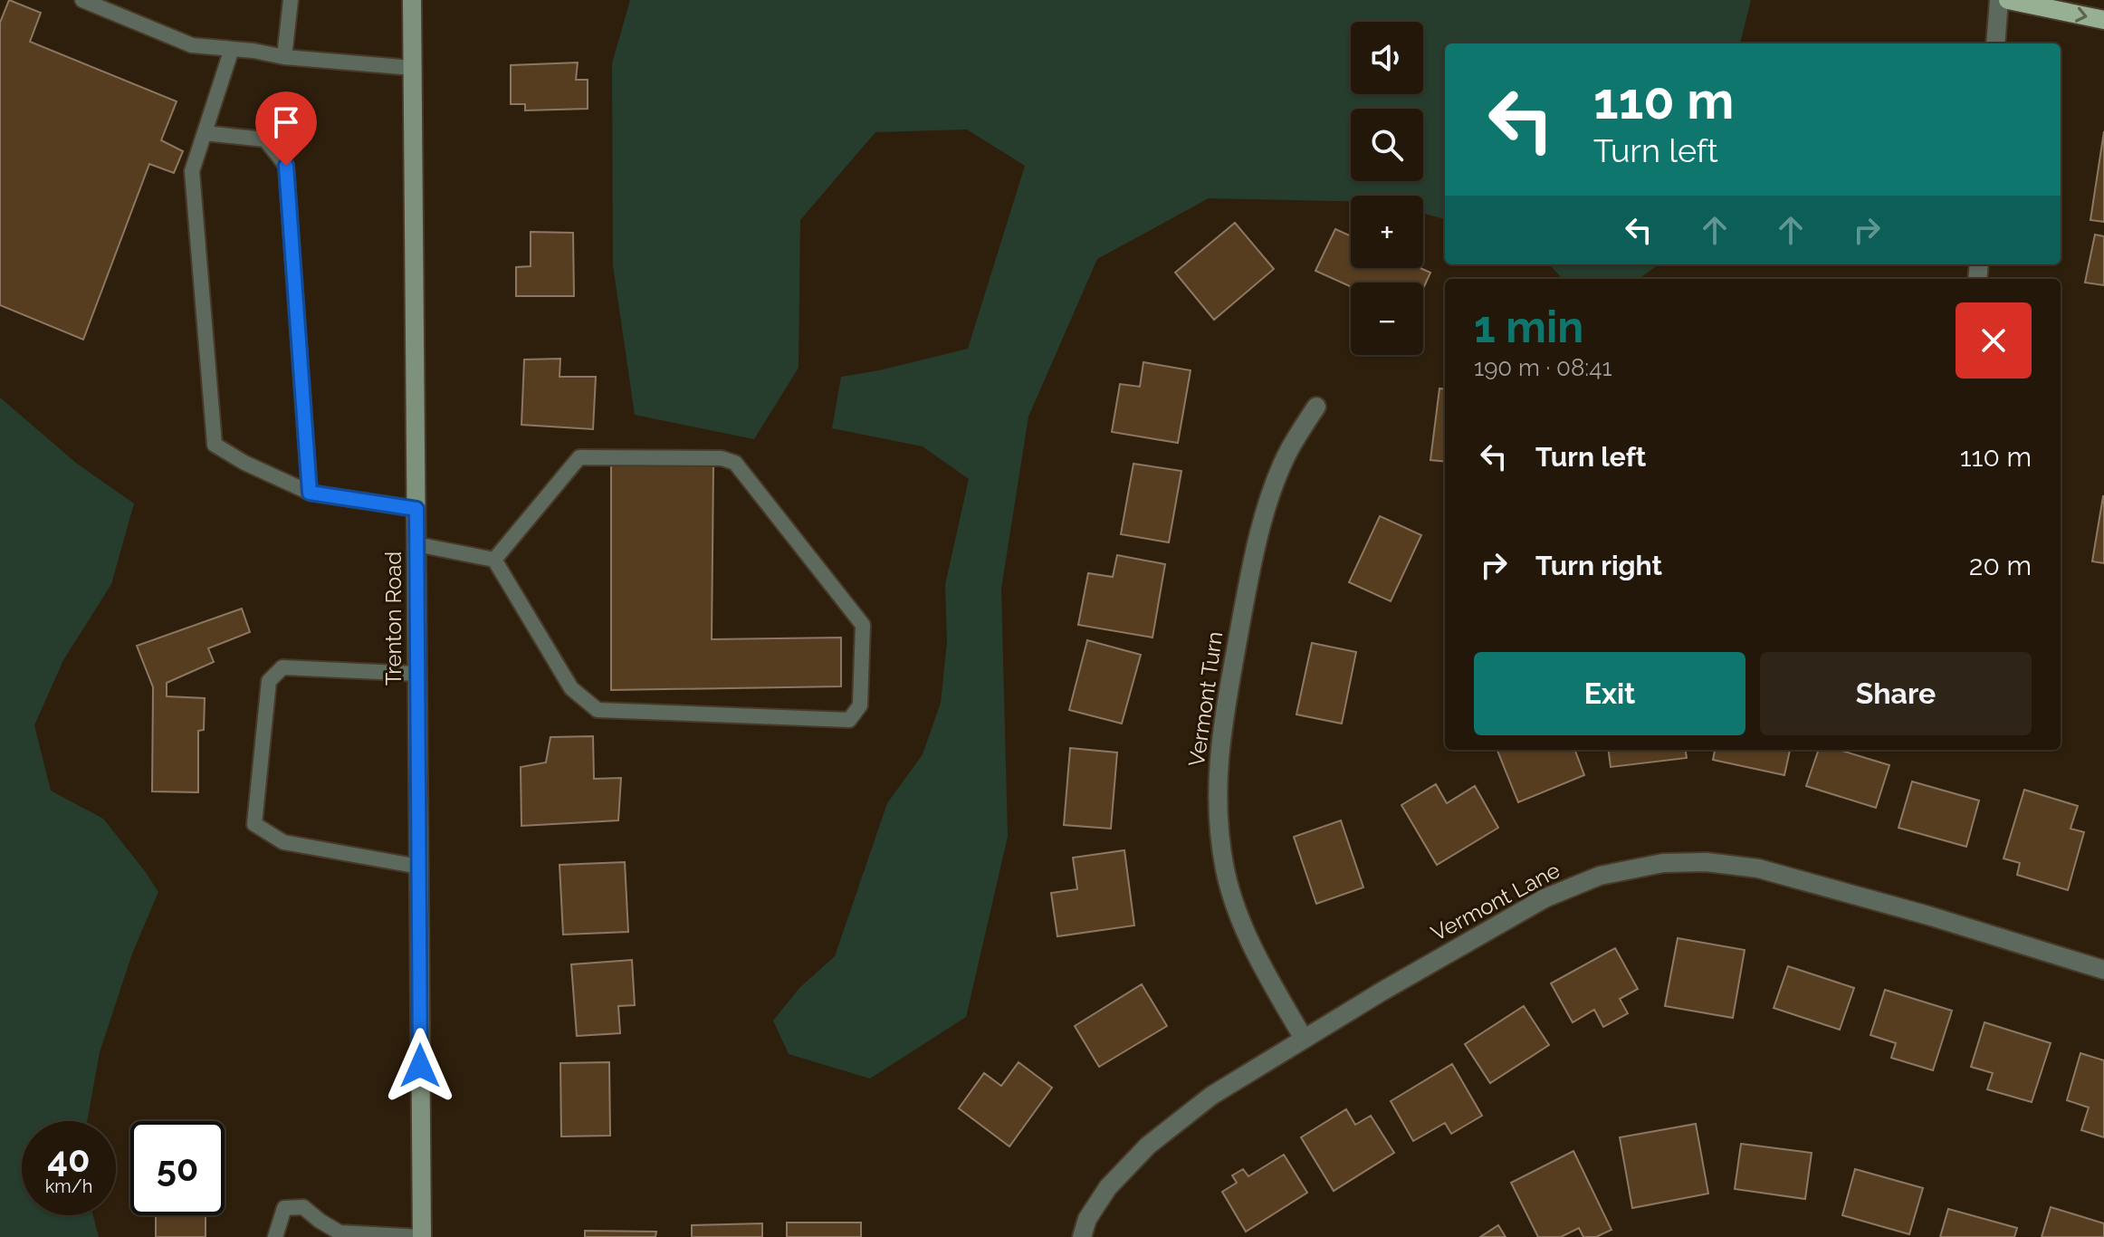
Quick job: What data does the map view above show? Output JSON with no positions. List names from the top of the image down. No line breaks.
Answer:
{"streets":{"main road":["Trenton Road"],"street":["Vermont Turn","Vermont Lane"]},"crossings":[["Vermont Turn","Vermont Lane"]],"page":{"map_buttons":["+","−"],"turn":["110 m","Turn left"],"heading":["1 min","190 m · 08:41"],"list":[{"name":"Turn left","value":"110 m"},{"name":"Turn right","value":"20 m"}],"buttons":["Exit","Share"],"speed":"40 km/h","limit":"50"}}
